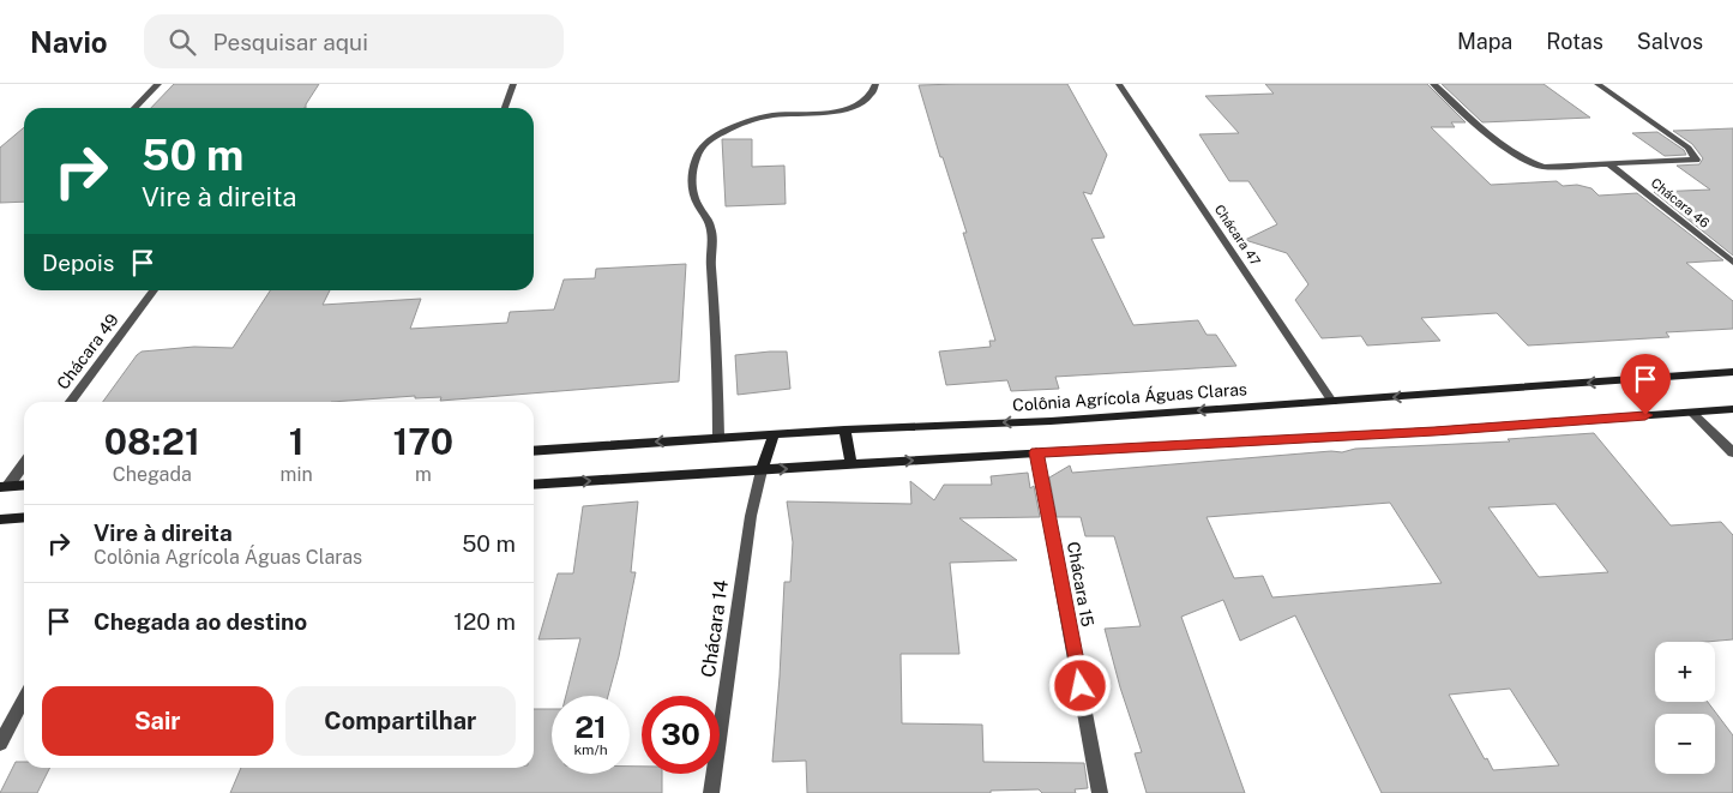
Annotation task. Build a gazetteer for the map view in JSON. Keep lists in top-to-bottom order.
{
  "streets": {
    "main road": ["Colônia Agrícola Águas Claras"],
    "street": [
      "Chácara 46",
      "Chácara 47",
      "Chácara 49",
      "Chácara 15",
      "Chácara 14"
    ]
  },
  "crossings": [
    ["Chácara 47", "Colônia Agrícola Águas Claras"]
  ],
  "page": {
    "header": "Navio",
    "search": "Pesquisar aqui",
    "nav": ["Mapa", "Rotas", "Salvos"],
    "turn": ["50 m", "Vire à direita"],
    "then": "Depois",
    "eta": [
      "08:21",
      "Chegada",
      "1",
      "min",
      "170",
      "m"
    ],
    "list": [
      {
        "name": "Vire à direita",
        "note": "Colônia Agrícola Águas Claras",
        "value": "50 m"
      },
      {
        "name": "Chegada ao destino",
        "value": "120 m"
      }
    ],
    "map_buttons": ["+", "−"],
    "buttons": ["Sair", "Compartilhar"],
    "speed": "21 km/h",
    "limit": "30"
  }
}
